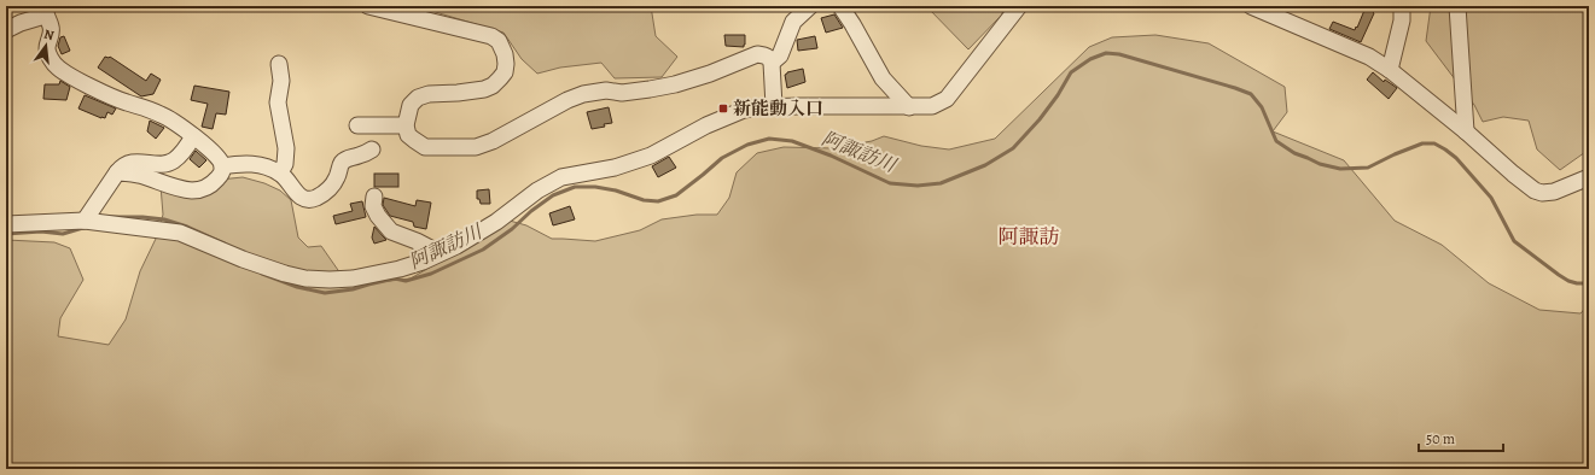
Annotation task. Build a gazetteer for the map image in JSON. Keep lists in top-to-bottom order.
{
  "districts": ["阿諏訪"],
  "water": ["阿諏訪川"],
  "places": {
    "transit": ["新能動入口"]
  },
  "scale_bar": "50 m",
  "north": "top"
}
